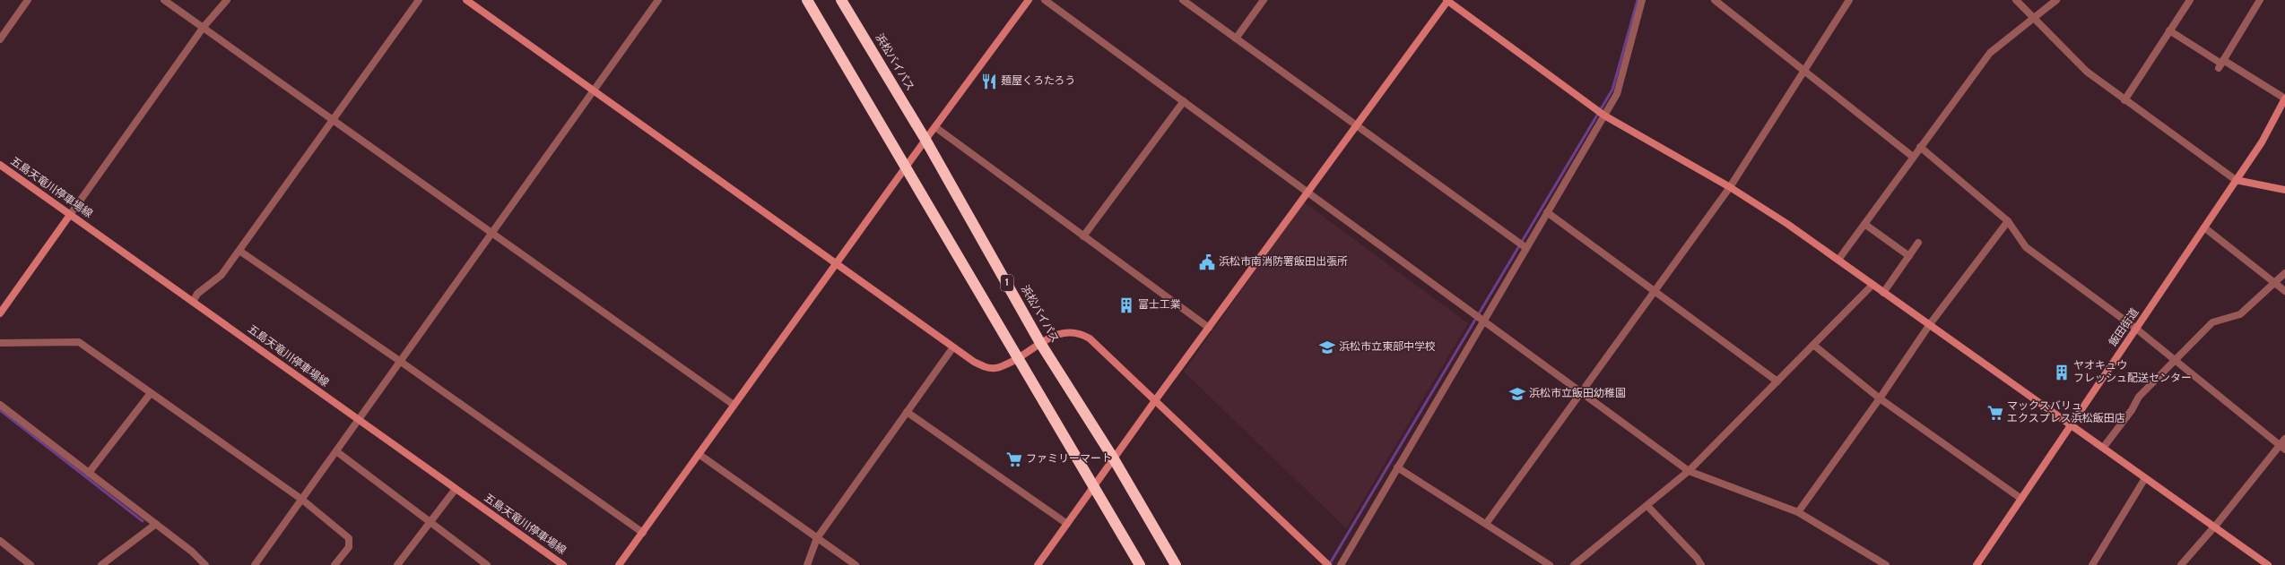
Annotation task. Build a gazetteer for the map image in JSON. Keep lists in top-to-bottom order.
{
  "streets": {
    "highway": ["浜松バイパス", "1"],
    "street": ["五島天竜川停車場線", "飯田街道"]
  },
  "places": {
    "restaurant": ["麺屋くろたろう"],
    "public building": ["浜松市南消防署飯田出張所"],
    "building": ["富士工業", "ヤオキュウ フレッシュ配送センター"],
    "school or university": ["浜松市立東部中学校", "浜松市立飯田幼稚園"],
    "supermarket": ["マックスバリュ エクスプレス浜松飯田店", "ファミリーマート"]
  }
}
